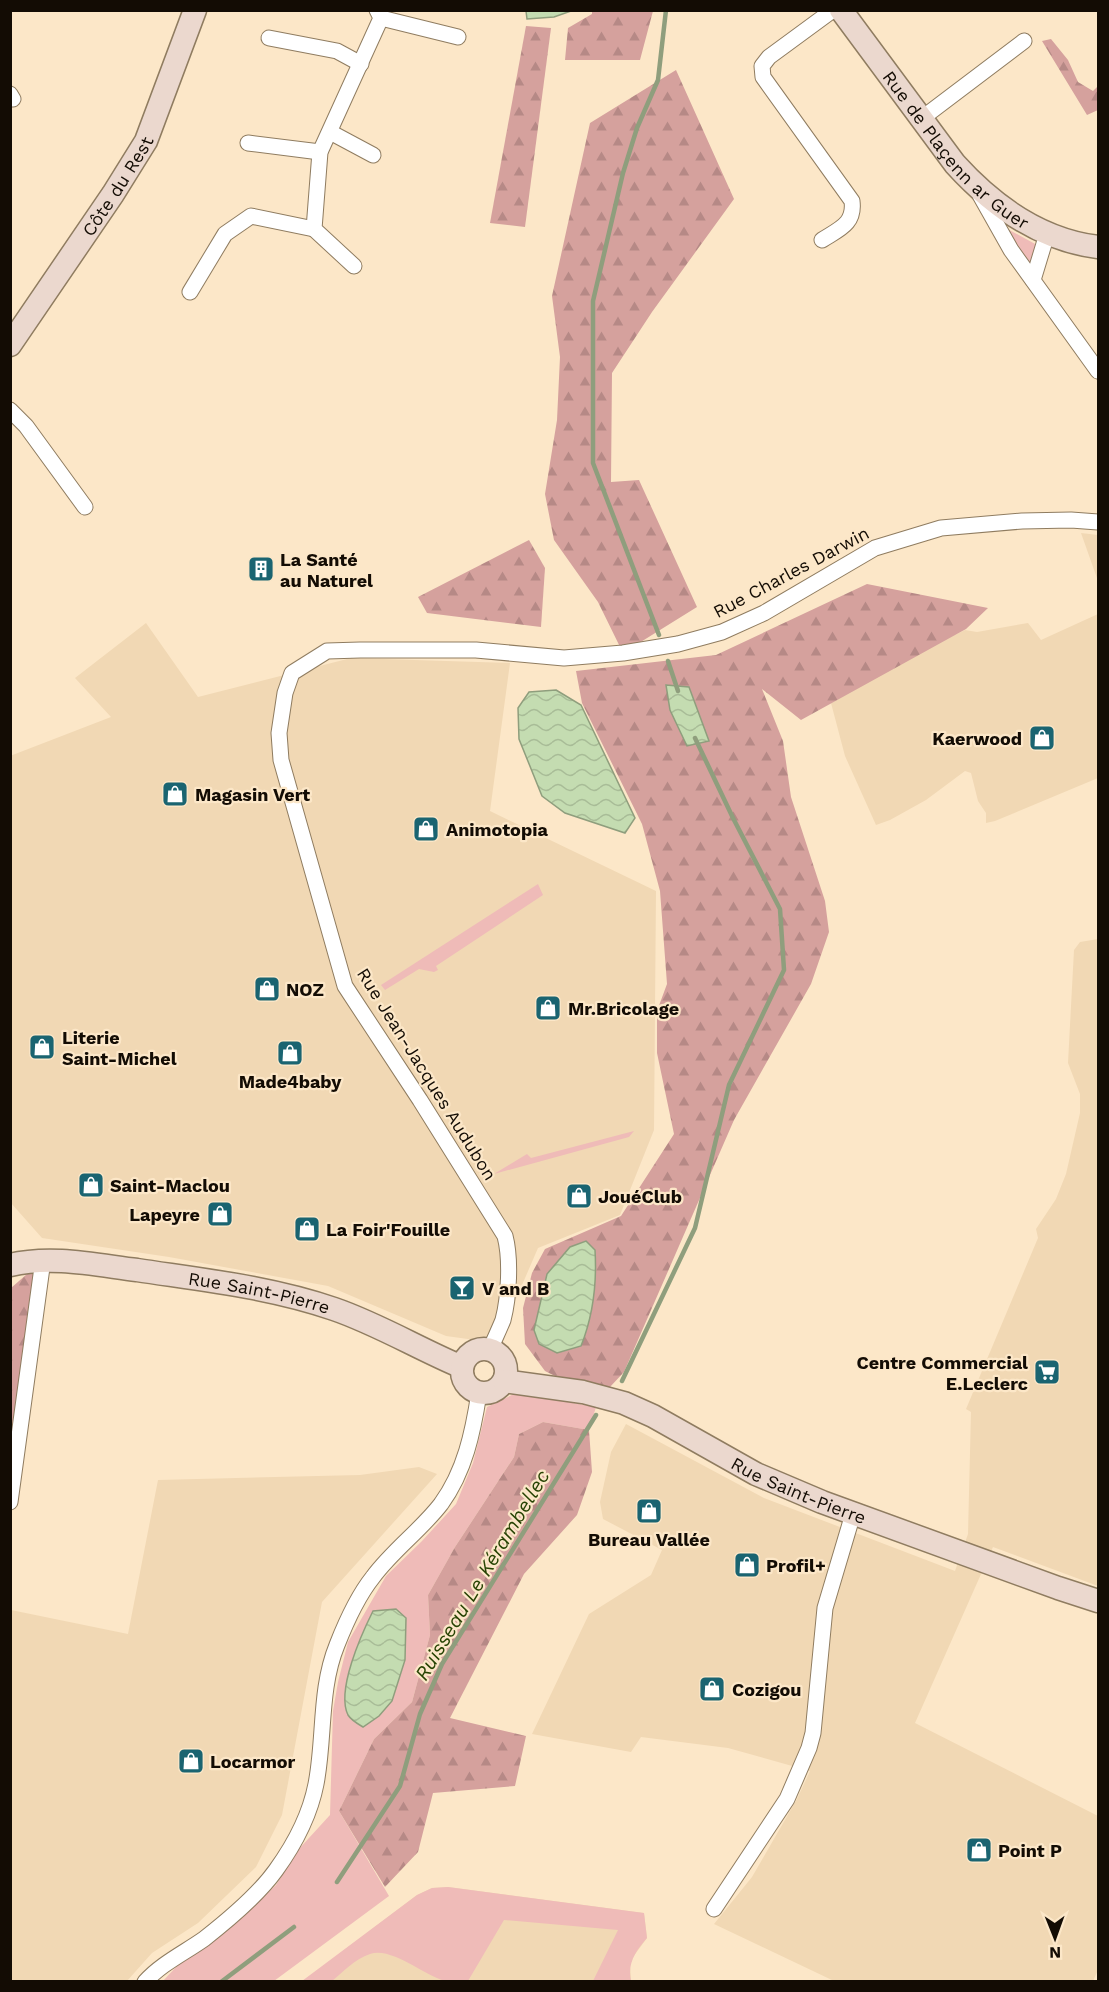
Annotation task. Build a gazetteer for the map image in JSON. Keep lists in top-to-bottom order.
{
  "streets": {
    "main road": ["Rue de Plaçenn ar Guer", "Côte du Rest", "Rue Saint-Pierre"],
    "street": ["Rue Charles Darwin", "Rue Jean-Jacques Audubon"]
  },
  "crossings": [
    ["Rue Charles Darwin", "Rue Jean-Jacques Audubon"],
    ["Rue Jean-Jacques Audubon", "Rue Saint-Pierre"]
  ],
  "water": ["Ruisseau Le Kérambellec"],
  "places": {
    "building": ["La Santé au Naturel"],
    "shop": [
      "Kaerwood",
      "Magasin Vert",
      "Animotopia",
      "NOZ",
      "Mr.Bricolage",
      "Literie Saint-Michel",
      "Made4baby",
      "Saint-Maclou",
      "JouéClub",
      "Lapeyre",
      "La Foir'Fouille",
      "Bureau Vallée",
      "Profil+",
      "Cozigou",
      "Locarmor",
      "Point P"
    ],
    "bar": ["V and B"],
    "supermarket": ["Centre Commercial E.Leclerc"]
  },
  "north": "bottom"
}
